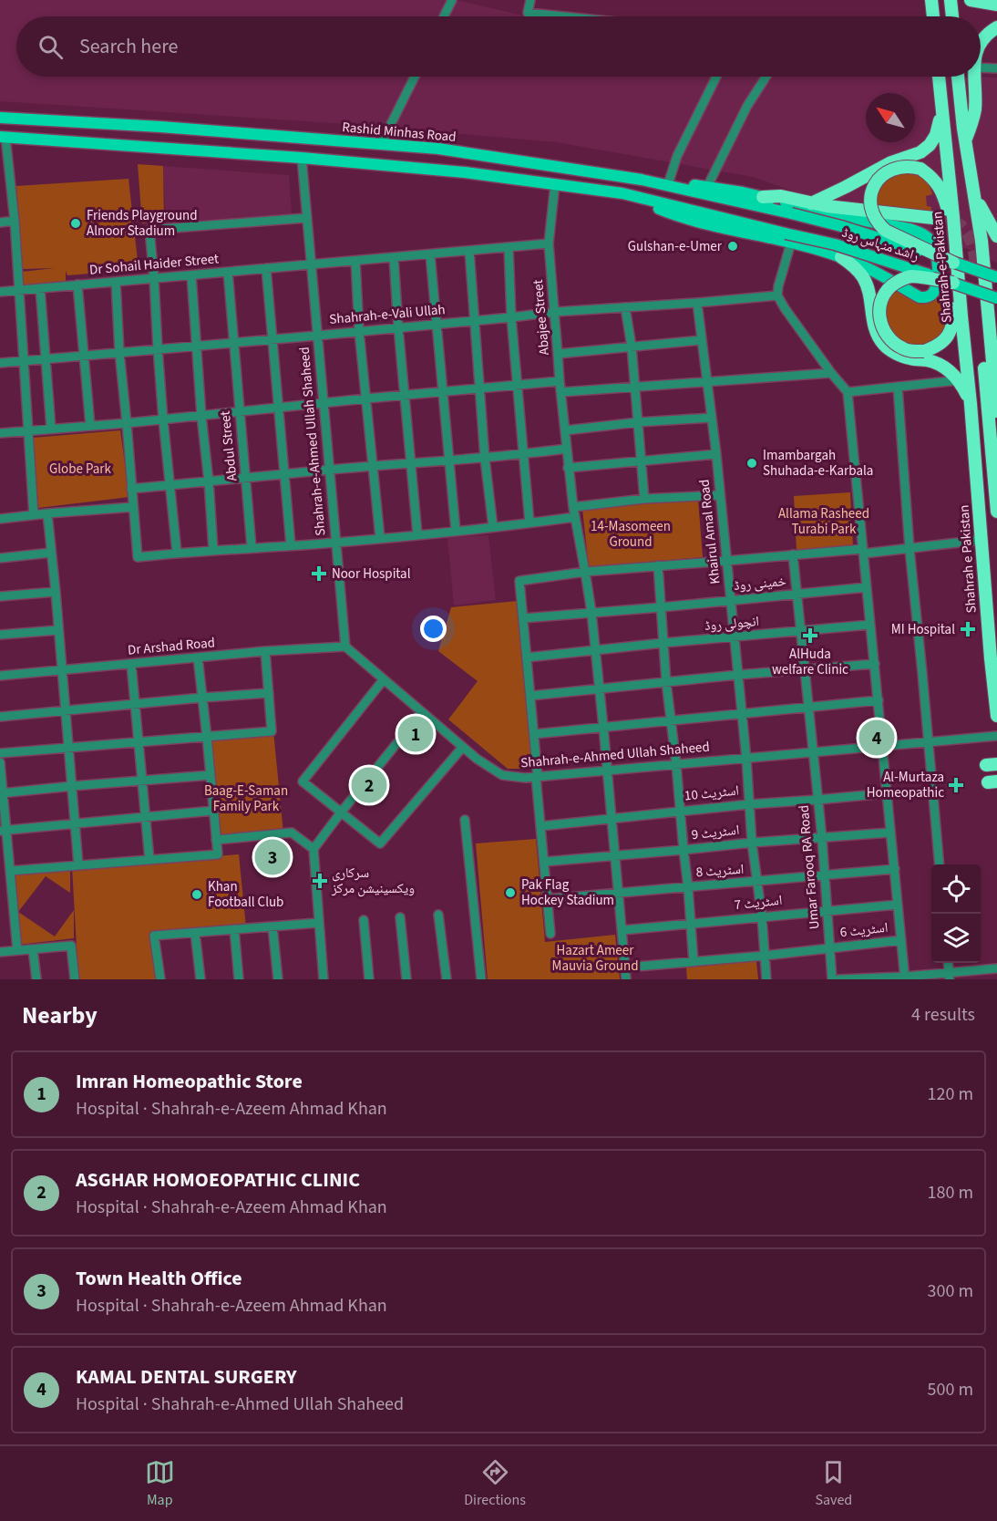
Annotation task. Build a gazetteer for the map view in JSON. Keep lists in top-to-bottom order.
{
  "streets": {
    "highway": ["Shahrah-e-Pakistan", "Shahrah e Pakistan"],
    "main road": ["Rashid Minhas Road", "راشد منہاس روڈ"],
    "street": [
      "Dr Sohail Haider Street",
      "Shahrah-e-Vali Ullah",
      "Abajee Street",
      "Shahrah-e-Ahmed Ullah Shaheed",
      "Abdul Street",
      "Khairul Amal Road",
      "خمینی روڈ",
      "انچولی روڈ",
      "Dr Arshad Road",
      "اسٹریٹ 10",
      "اسٹریٹ 9",
      "Umar Farooq RA Road",
      "اسٹریٹ 8",
      "اسٹریٹ 7",
      "اسٹریٹ 6"
    ]
  },
  "crossings": [
    ["Rashid Minhas Road", "راشد منہاس روڈ"],
    ["راشد منہاس روڈ", "Shahrah-e-Pakistan"],
    ["Dr Sohail Haider Street", "Abajee Street"],
    ["Dr Sohail Haider Street", "Shahrah-e-Ahmed Ullah Shaheed"],
    ["Dr Sohail Haider Street", "Abdul Street"],
    ["Shahrah-e-Pakistan", "Shahrah e Pakistan"],
    ["Shahrah-e-Vali Ullah", "Abajee Street"],
    ["Shahrah-e-Vali Ullah", "Shahrah-e-Ahmed Ullah Shaheed"],
    ["Shahrah-e-Vali Ullah", "Abdul Street"],
    ["Shahrah-e-Vali Ullah", "Khairul Amal Road"],
    ["Abajee Street", "Shahrah-e-Ahmed Ullah Shaheed"],
    ["Abajee Street", "خمینی روڈ"],
    ["Abajee Street", "انچولی روڈ"],
    ["Abajee Street", "اسٹریٹ 10"],
    ["Abajee Street", "اسٹریٹ 9"],
    ["Abajee Street", "اسٹریٹ 8"],
    ["Abajee Street", "اسٹریٹ 7"],
    ["Abajee Street", "اسٹریٹ 6"],
    ["Shahrah-e-Ahmed Ullah Shaheed", "Khairul Amal Road"],
    ["Shahrah-e-Ahmed Ullah Shaheed", "Dr Arshad Road"],
    ["Shahrah-e-Ahmed Ullah Shaheed", "Umar Farooq RA Road"],
    ["Khairul Amal Road", "خمینی روڈ"],
    ["Khairul Amal Road", "انچولی روڈ"],
    ["Khairul Amal Road", "اسٹریٹ 10"],
    ["Khairul Amal Road", "اسٹریٹ 9"],
    ["Khairul Amal Road", "اسٹریٹ 8"],
    ["Khairul Amal Road", "اسٹریٹ 7"],
    ["Khairul Amal Road", "اسٹریٹ 6"],
    ["خمینی روڈ", "Umar Farooq RA Road"],
    ["انچولی روڈ", "Umar Farooq RA Road"],
    ["اسٹریٹ 10", "Umar Farooq RA Road"],
    ["اسٹریٹ 9", "Umar Farooq RA Road"],
    ["Umar Farooq RA Road", "اسٹریٹ 8"],
    ["Umar Farooq RA Road", "اسٹریٹ 7"],
    ["Umar Farooq RA Road", "اسٹریٹ 6"]
  ],
  "parks": [
    "Globe Park",
    "Allama Rasheed Turabi Park",
    "14-Masomeen Ground",
    "Baag-E-Saman Family Park",
    "Hazart Ameer Mauvia Ground"
  ],
  "places": {
    "other": [
      "Friends Playground Alnoor Stadium",
      "Gulshan-e-Umer",
      "Imambargah Shuhada-e-Karbala",
      "Pak Flag Hockey Stadium",
      "Khan Football Club"
    ],
    "health": [
      "Noor Hospital",
      "MI Hospital",
      "AlHuda welfare Clinic",
      "Al-Murtaza Homeopathic",
      "سرکاری ویکسینیشن مرکز"
    ]
  },
  "north": "top left",
  "page": {
    "search": "Search here",
    "pins": [
      "1",
      "4",
      "2",
      "3"
    ],
    "heading": ["Nearby", "4 results"],
    "list": [
      {
        "mark": "1",
        "name": "Imran Homeopathic Store",
        "note": "Hospital · Shahrah-e-Azeem Ahmad Khan",
        "value": "120 m"
      },
      {
        "mark": "2",
        "name": "ASGHAR HOMOEOPATHIC CLINIC",
        "note": "Hospital · Shahrah-e-Azeem Ahmad Khan",
        "value": "180 m"
      },
      {
        "mark": "3",
        "name": "Town Health Office",
        "note": "Hospital · Shahrah-e-Azeem Ahmad Khan",
        "value": "300 m"
      },
      {
        "mark": "4",
        "name": "KAMAL DENTAL SURGERY",
        "note": "Hospital · Shahrah-e-Ahmed Ullah Shaheed",
        "value": "500 m"
      }
    ],
    "nav": ["Map", "Directions", "Saved"]
  }
}
